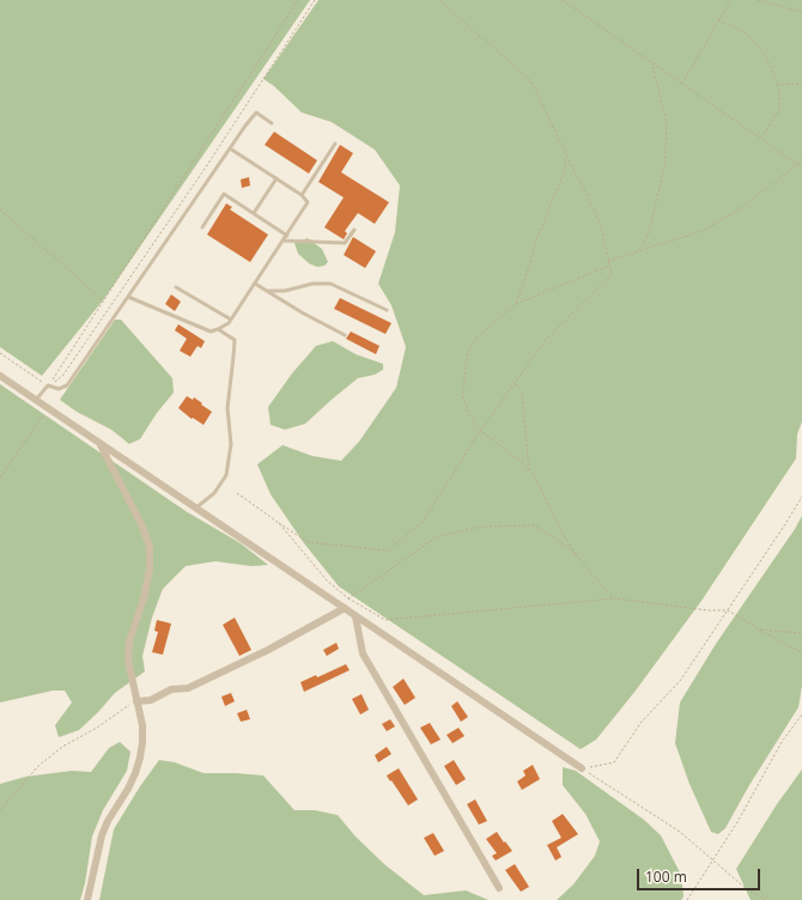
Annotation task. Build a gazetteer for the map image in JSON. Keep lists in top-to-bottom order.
{
  "scale_bar": "100 m"
}
